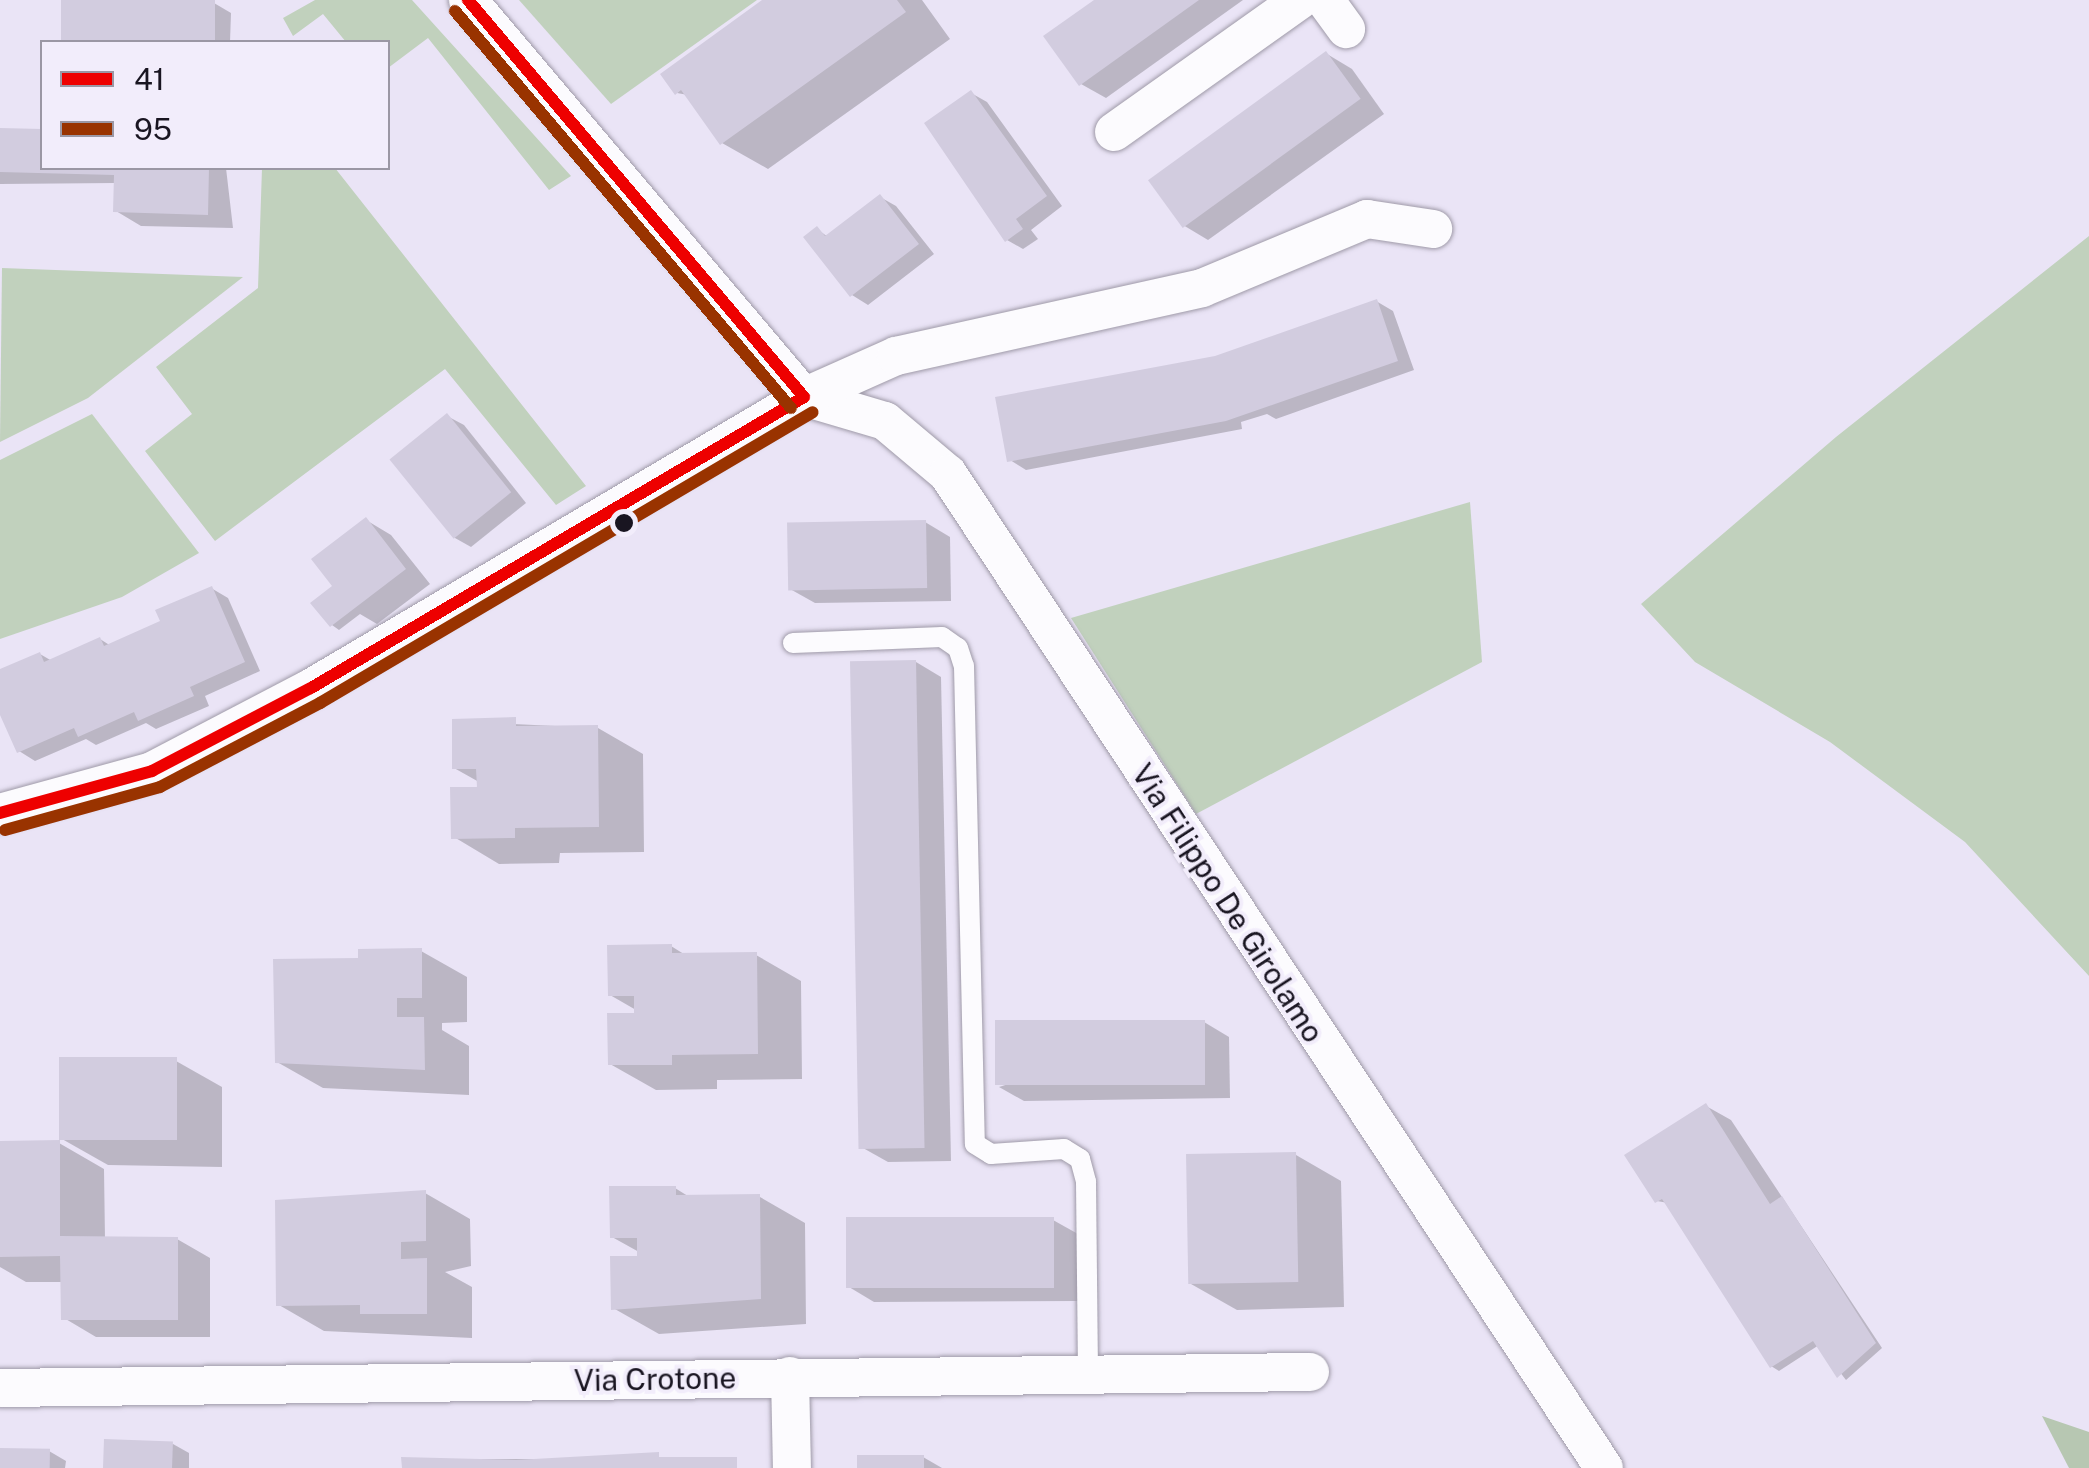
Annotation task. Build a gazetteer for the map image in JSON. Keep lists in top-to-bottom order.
{
  "streets": {
    "street": ["Via Filippo De Girolamo", "Via Crotone"]
  },
  "lines": ["transit line 41", "transit line 95"],
  "legend": ["41", "95"]
}
